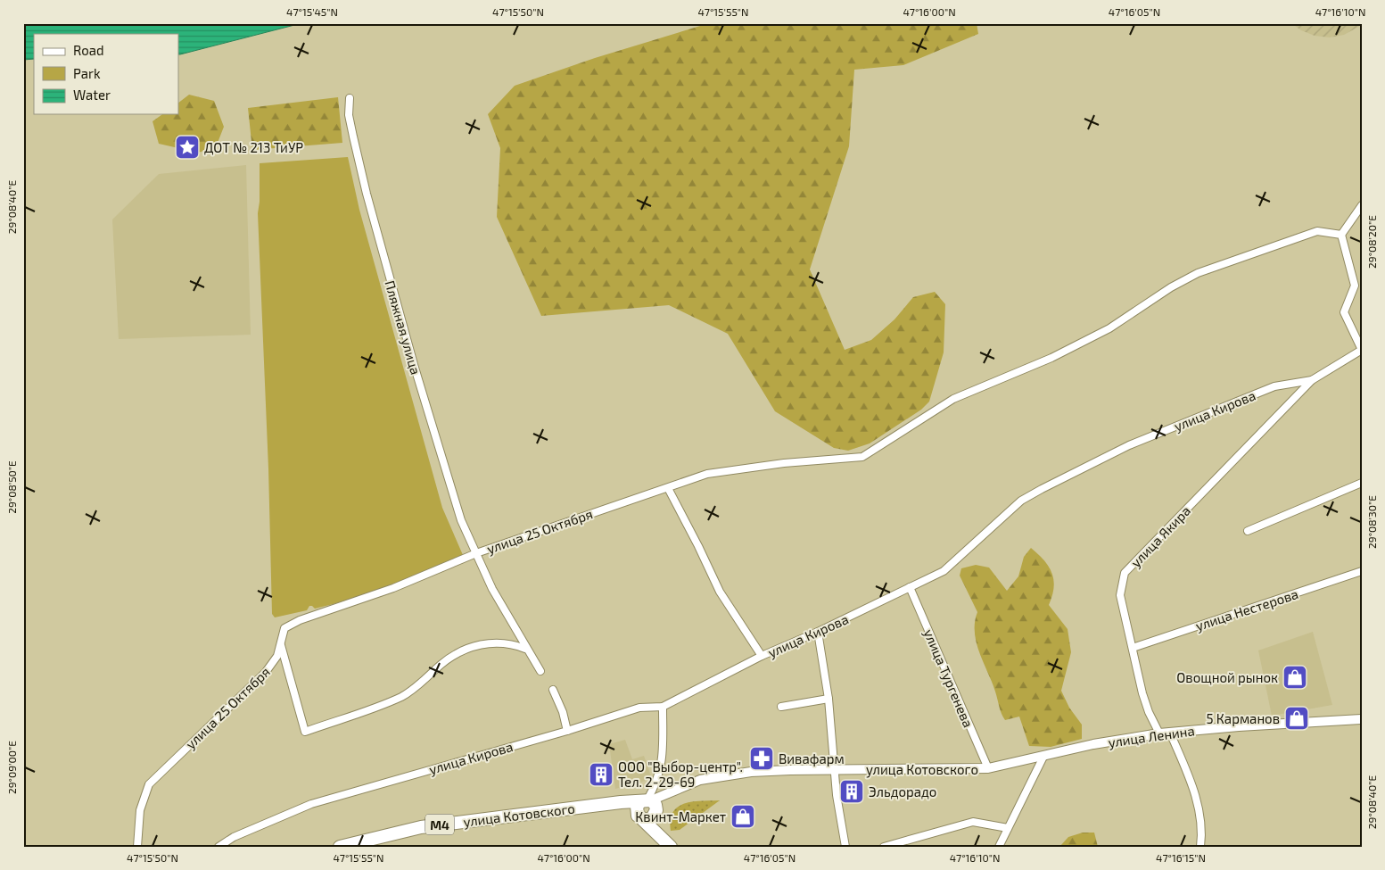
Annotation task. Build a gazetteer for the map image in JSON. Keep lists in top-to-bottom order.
{
  "streets": {
    "highway": ["улица Котовского", "M4"],
    "street": [
      "Пляжная улица",
      "улица Кирова",
      "улица 25 Октября",
      "улица Якира",
      "улица Нестерова",
      "улица Тургенева",
      "улица Ленина"
    ]
  },
  "crossings": [
    ["Пляжная улица", "улица 25 Октября"],
    ["улица Кирова", "улица Якира"],
    ["улица Кирова", "улица Тургенева"],
    ["улица Якира", "улица Нестерова"],
    ["улица Якира", "улица Ленина"],
    ["улица Тургенева", "улица Котовского"],
    ["улица Ленина", "улица Котовского"]
  ],
  "places": {
    "place": ["ДОТ № 213 ТиУР"],
    "shop": ["Овощной рынок", "5 Карманов", "Квинт-Маркет"],
    "pharmacy": ["Вивафарм"],
    "building": ["ООО \"Выбор-центр\". Тел. 2-29-69", "Эльдорадо"]
  },
  "legend": ["Road", "Park", "Water"],
  "coordinates": [
    "47°15'45\"N",
    "47°15'50\"N",
    "47°15'55\"N",
    "47°16'00\"N",
    "47°16'05\"N",
    "47°16'10\"N",
    "29°08'40\"E",
    "29°08'20\"E",
    "29°08'50\"E",
    "29°08'30\"E",
    "29°09'00\"E",
    "47°16'15\"N"
  ]
}
